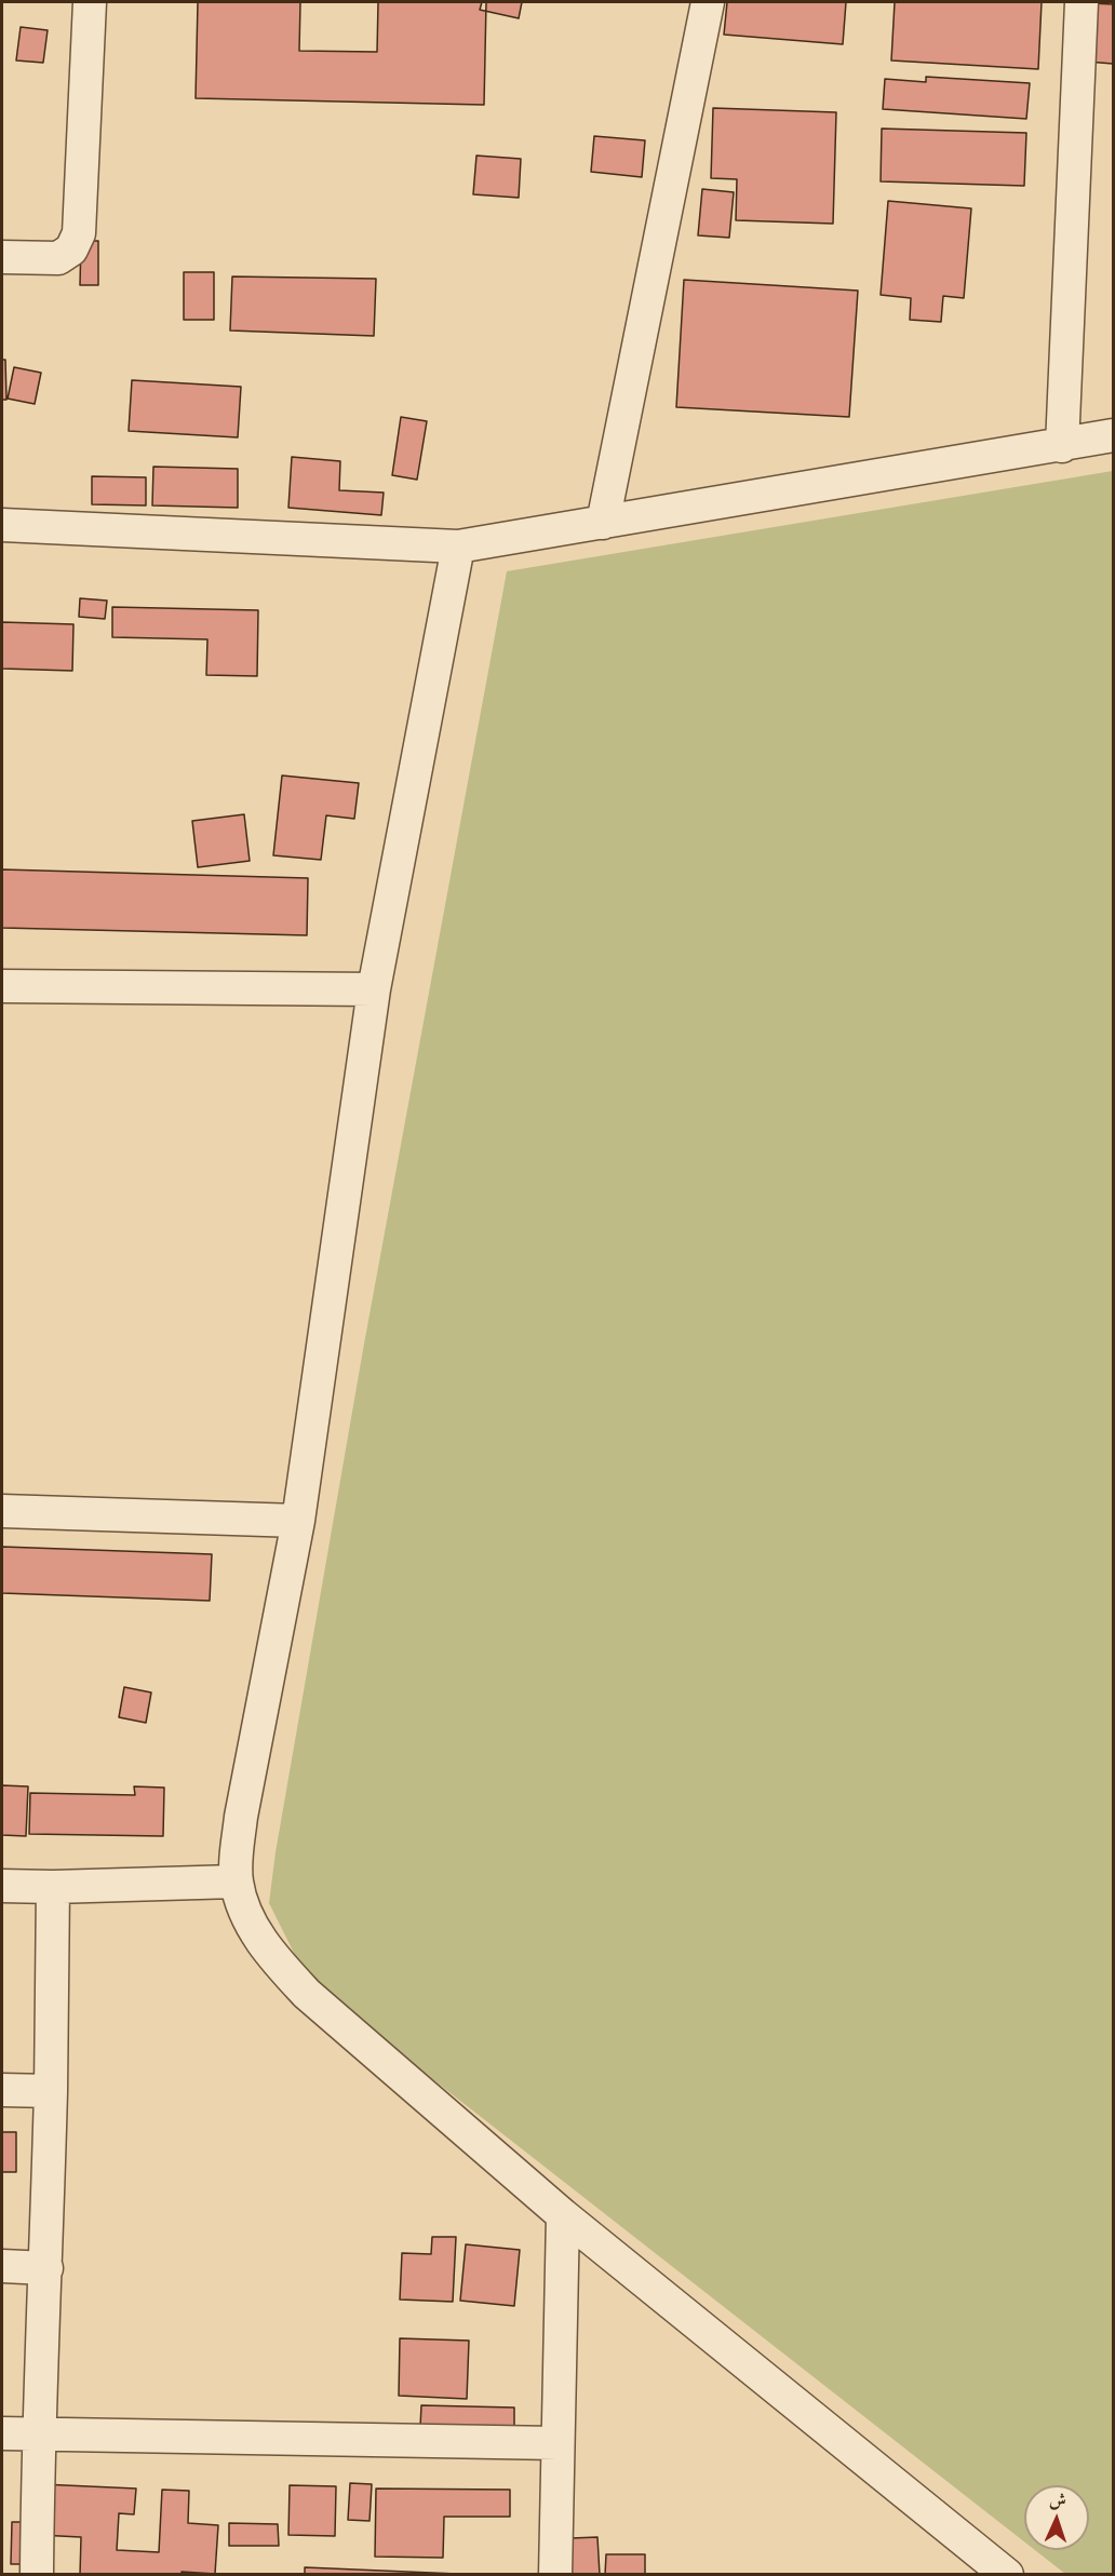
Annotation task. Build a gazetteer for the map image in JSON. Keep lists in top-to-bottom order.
{
  "north": "top"
}
